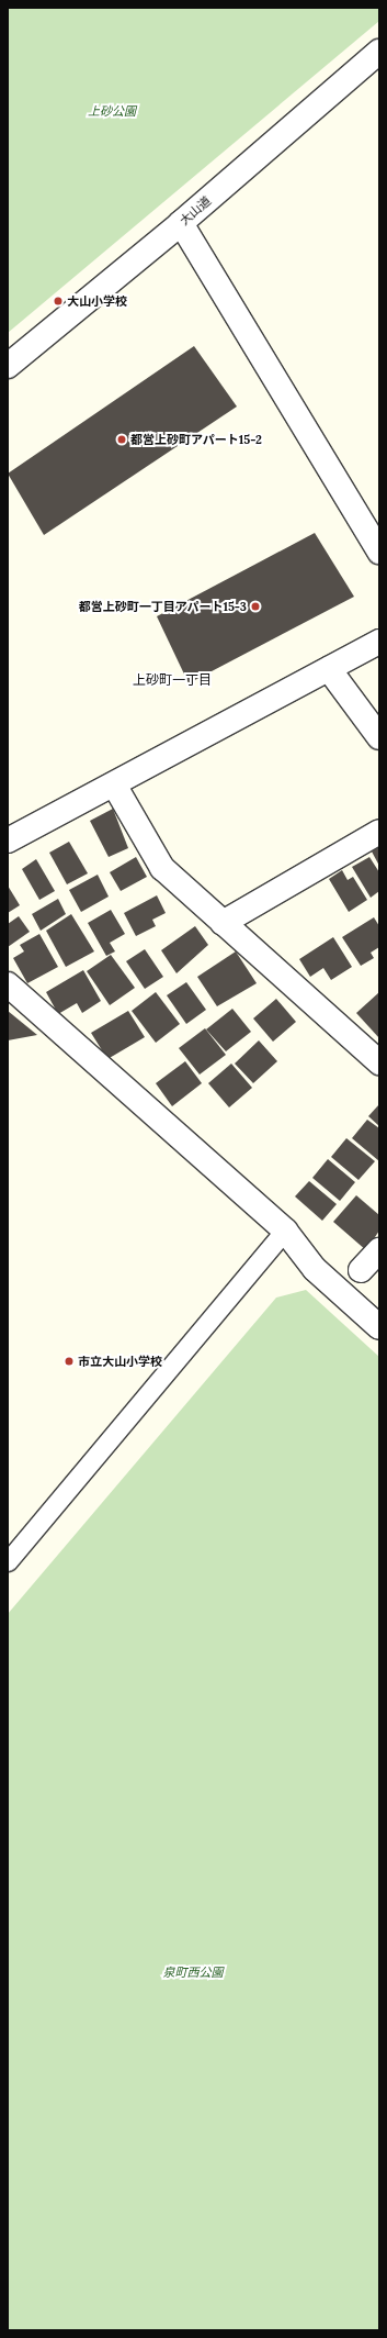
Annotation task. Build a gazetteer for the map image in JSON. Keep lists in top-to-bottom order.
{
  "streets": {
    "street": ["大山道"]
  },
  "districts": ["上砂町一丁目"],
  "parks": ["上砂公園", "泉町西公園"],
  "places": [
    "大山小学校",
    "都営上砂町アパート15-2",
    "都営上砂町一丁目アパート15-3",
    "市立大山小学校"
  ]
}
